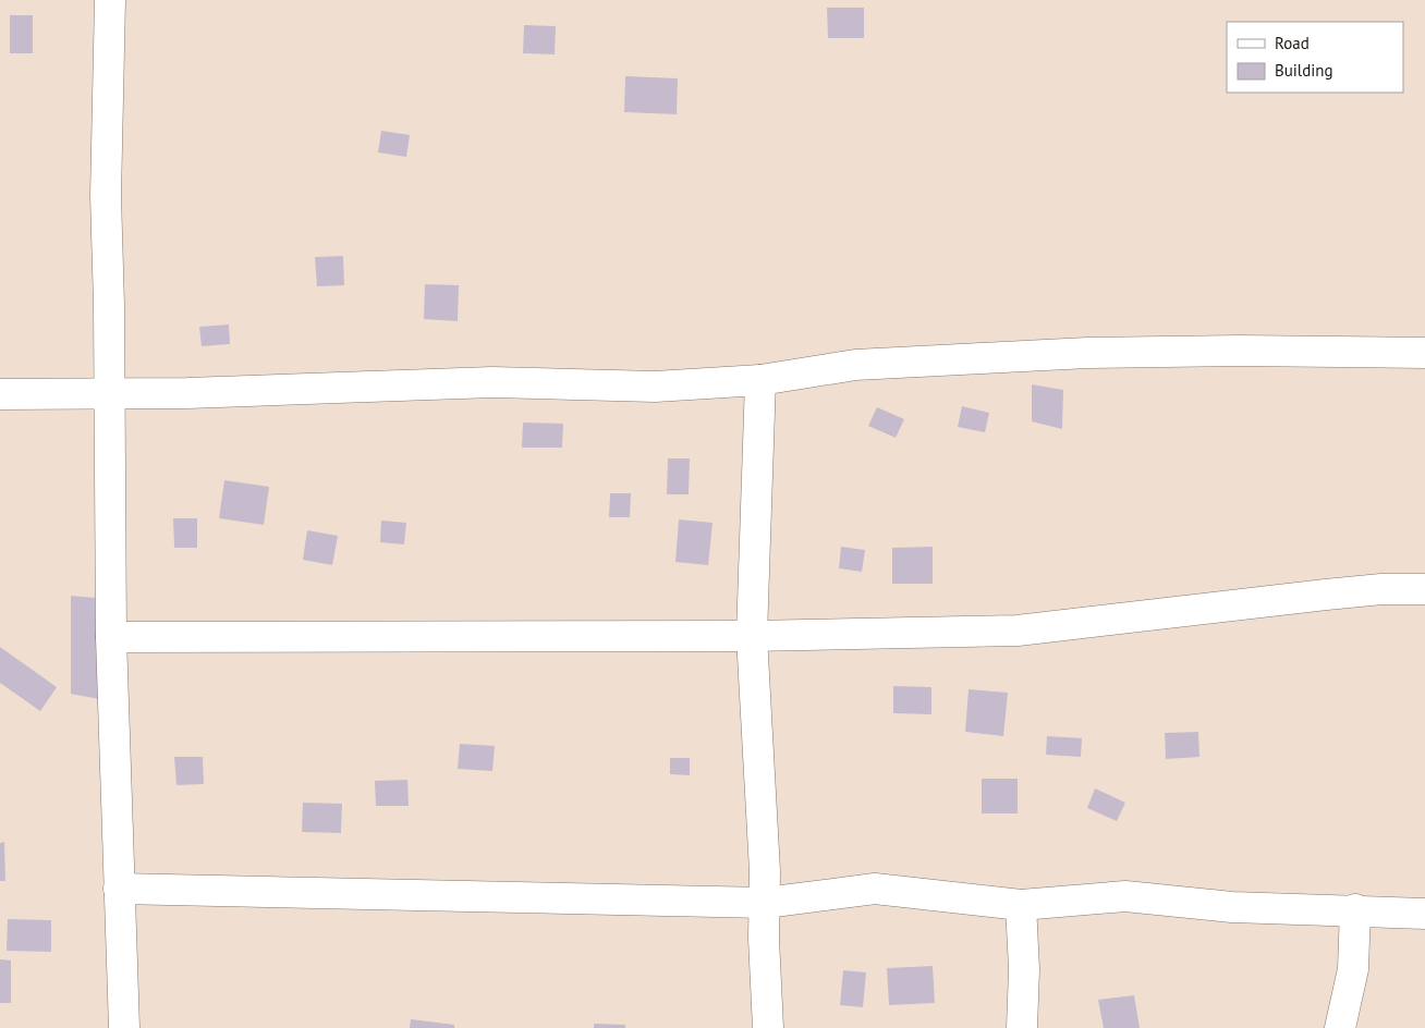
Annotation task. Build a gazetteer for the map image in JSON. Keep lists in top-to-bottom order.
{
  "legend": ["Road", "Building"]
}
